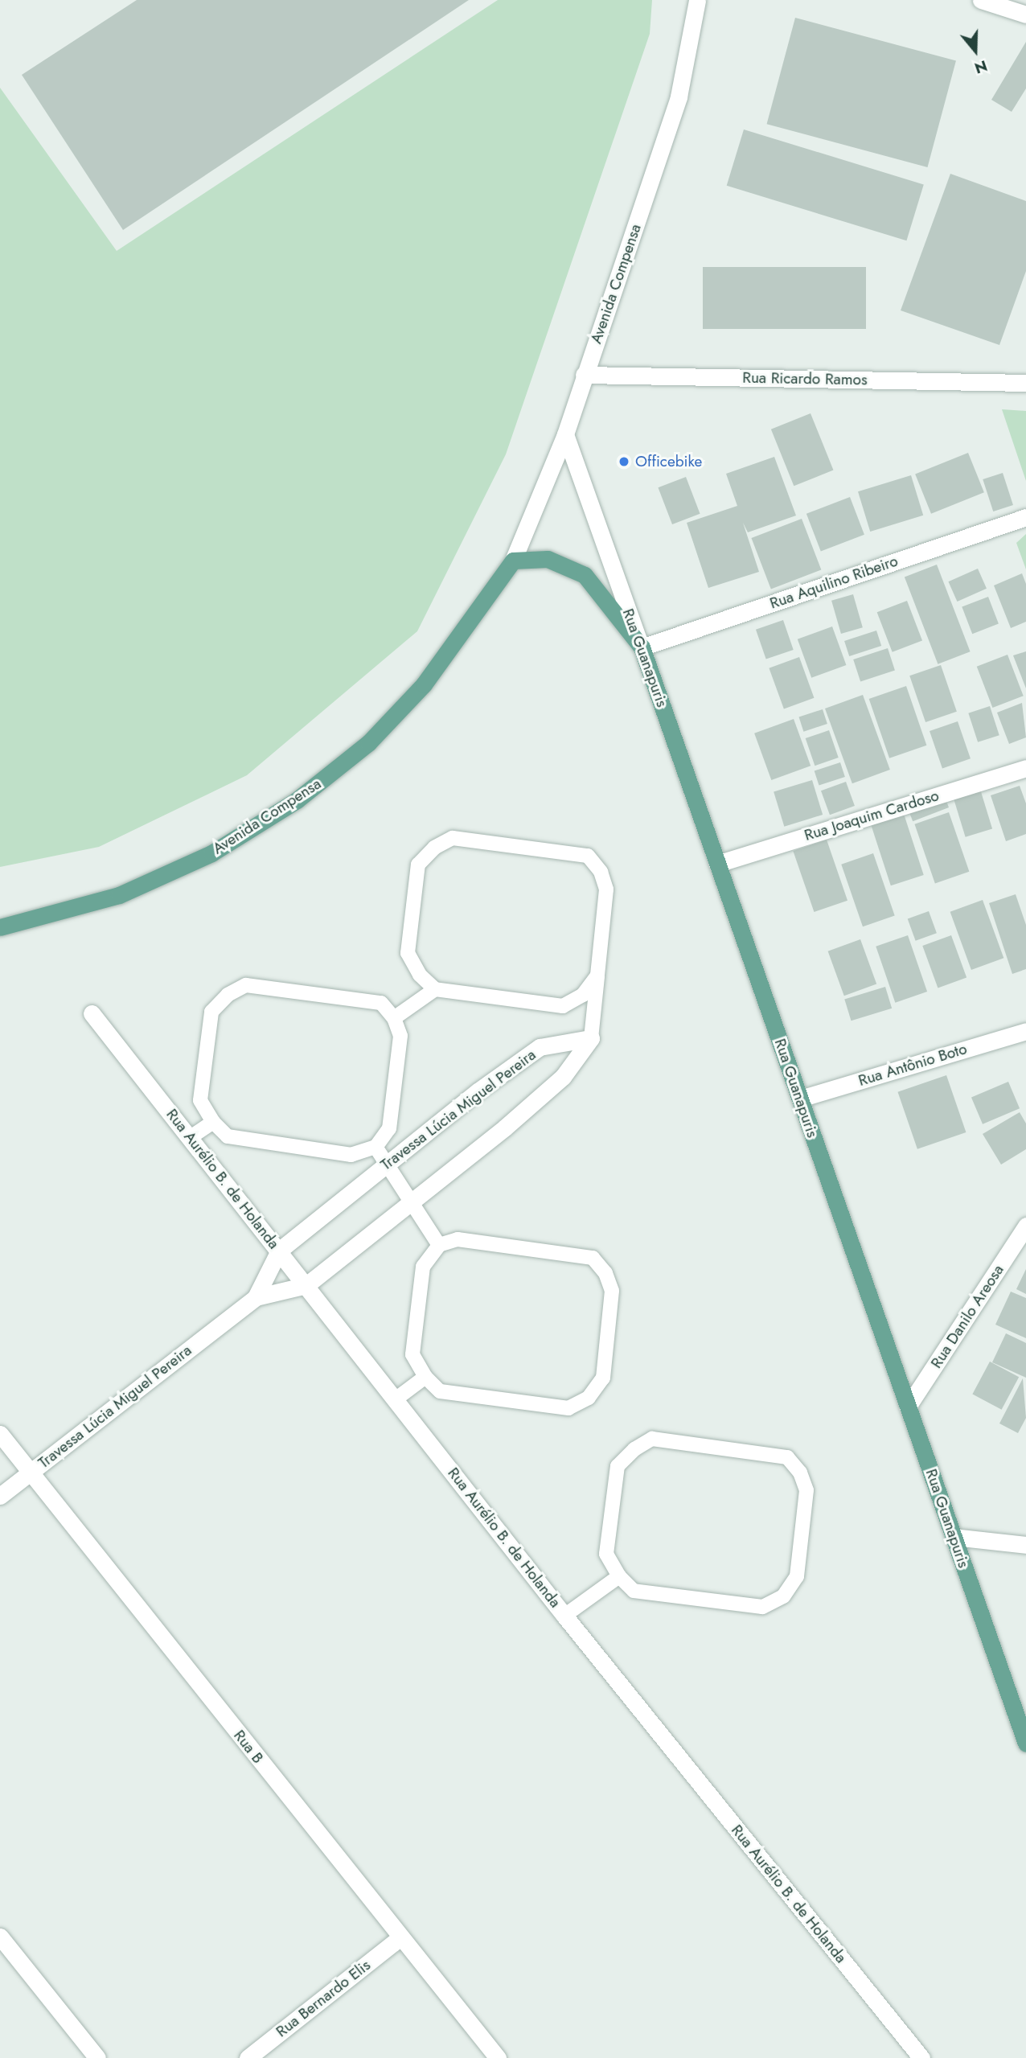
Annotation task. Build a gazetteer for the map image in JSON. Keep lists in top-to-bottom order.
{
  "streets": {
    "main road": ["Avenida Compensa", "Rua Guanapuris"],
    "street": [
      "Rua Ricardo Ramos",
      "Rua Aquilino Ribeiro",
      "Rua Joaquim Cardoso",
      "Rua Antônio Boto",
      "Travessa Lúcia Miguel Pereira",
      "Rua Aurélio B. de Holanda",
      "Rua Danilo Areosa",
      "Rua B",
      "Rua Bernardo Elis"
    ]
  },
  "crossings": [
    ["Avenida Compensa", "Rua Ricardo Ramos"],
    ["Avenida Compensa", "Rua Guanapuris"],
    ["Rua Aquilino Ribeiro", "Rua Guanapuris"],
    ["Rua Guanapuris", "Rua Joaquim Cardoso"],
    ["Rua Guanapuris", "Rua Antônio Boto"],
    ["Rua Guanapuris", "Rua Danilo Areosa"],
    ["Travessa Lúcia Miguel Pereira", "Rua Aurélio B. de Holanda"],
    ["Travessa Lúcia Miguel Pereira", "Rua B"],
    ["Rua B", "Rua Bernardo Elis"]
  ],
  "places": ["Officebike"],
  "north": "bottom"
}
